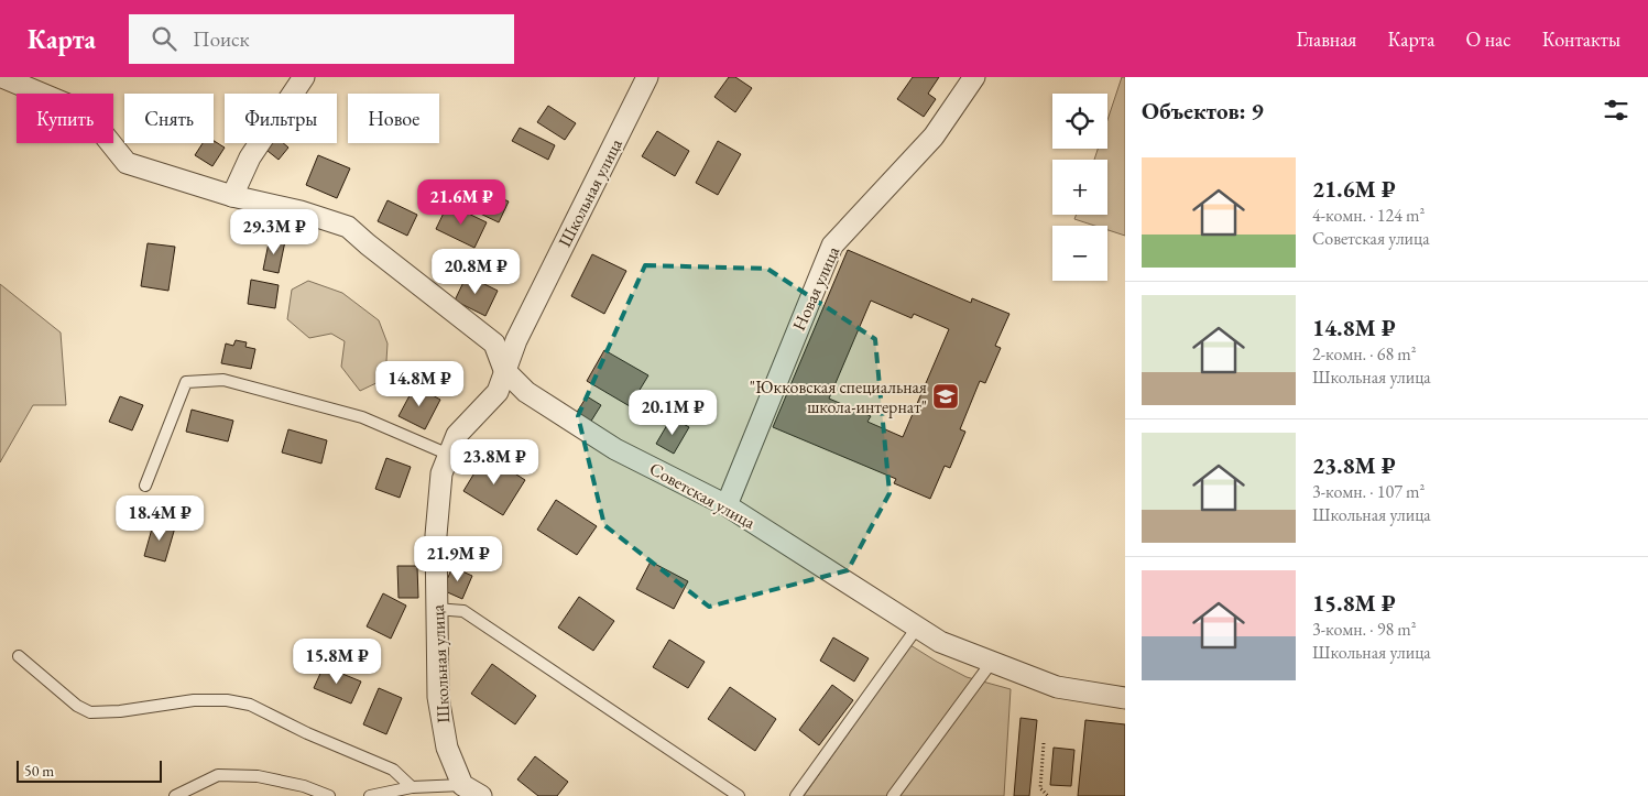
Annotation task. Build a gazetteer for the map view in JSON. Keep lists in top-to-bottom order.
{
  "streets": {
    "street": ["Школьная улица", "Новая улица", "Советская улица"]
  },
  "crossings": [
    ["Школьная улица", "Советская улица"],
    ["Новая улица", "Советская улица"]
  ],
  "places": {
    "school or university": ["\"Юкковская специальная школа-интернат\""]
  },
  "scale_bar": "50 m",
  "page": {
    "header": "Карта",
    "search": "Поиск",
    "nav": [
      "Главная",
      "Карта",
      "О нас",
      "Контакты"
    ],
    "heading": "Объектов: 9",
    "map_buttons": ["+", "−"],
    "chip": [
      "Купить",
      "Снять",
      "Фильтры",
      "Новое"
    ],
    "list": [
      {
        "name": "21.6M ₽",
        "note": "4-комн. · 124 m² · Советская улица"
      },
      {
        "name": "14.8M ₽",
        "note": "2-комн. · 68 m² · Школьная улица"
      },
      {
        "name": "23.8M ₽",
        "note": "3-комн. · 107 m² · Школьная улица"
      },
      {
        "name": "15.8M ₽",
        "note": "3-комн. · 98 m² · Школьная улица"
      }
    ],
    "price": [
      "21.6M ₽",
      "29.3M ₽",
      "20.8M ₽",
      "14.8M ₽",
      "20.1M ₽",
      "23.8M ₽",
      "18.4M ₽",
      "21.9M ₽",
      "15.8M ₽"
    ],
    "scale": "50 m"
  }
}
